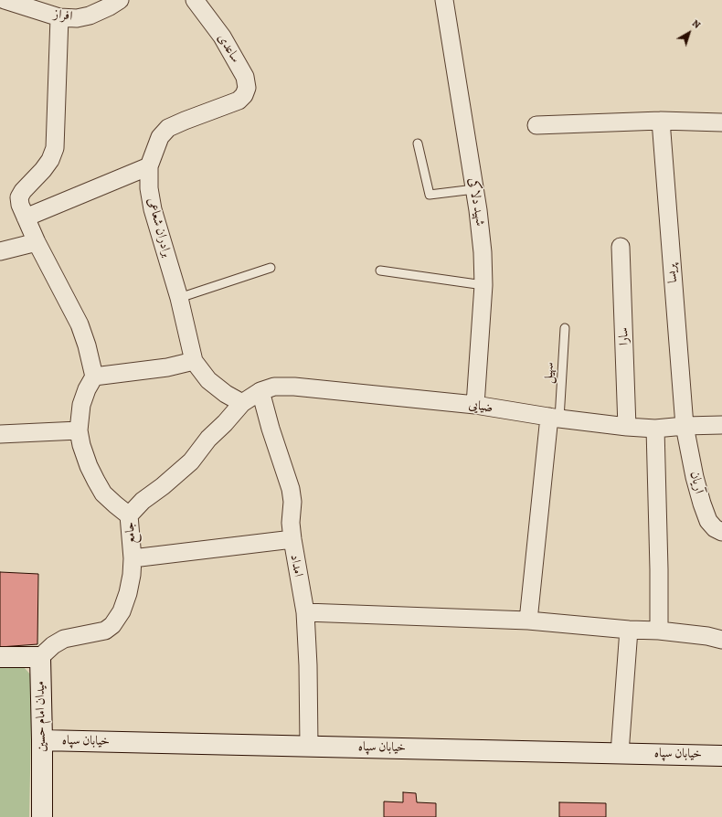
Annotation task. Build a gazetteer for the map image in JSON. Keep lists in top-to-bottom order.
{
  "streets": {
    "street": [
      "افراز",
      "ساعدی",
      "شهید دلاکی",
      "برادران شعاعی",
      "پریسا",
      "سارا",
      "ضیایی",
      "آریان",
      "جامع",
      "امداد",
      "میدان امام حسین",
      "خیابان سپاه"
    ],
    "lane": ["سهیل"]
  },
  "crossings": [
    ["ساعدی", "برادران شعاعی"],
    ["شهید دلاکی", "ضیایی"],
    ["پریسا", "ضیایی"],
    ["پریسا", "آریان"],
    ["سارا", "ضیایی"],
    ["سهیل", "ضیایی"],
    ["ضیایی", "آریان"],
    ["ضیایی", "جامع"],
    ["ضیایی", "امداد"],
    ["جامع", "میدان امام حسین"],
    ["امداد", "خیابان سپاه"],
    ["میدان امام حسین", "خیابان سپاه"]
  ],
  "north": "top right"
}
